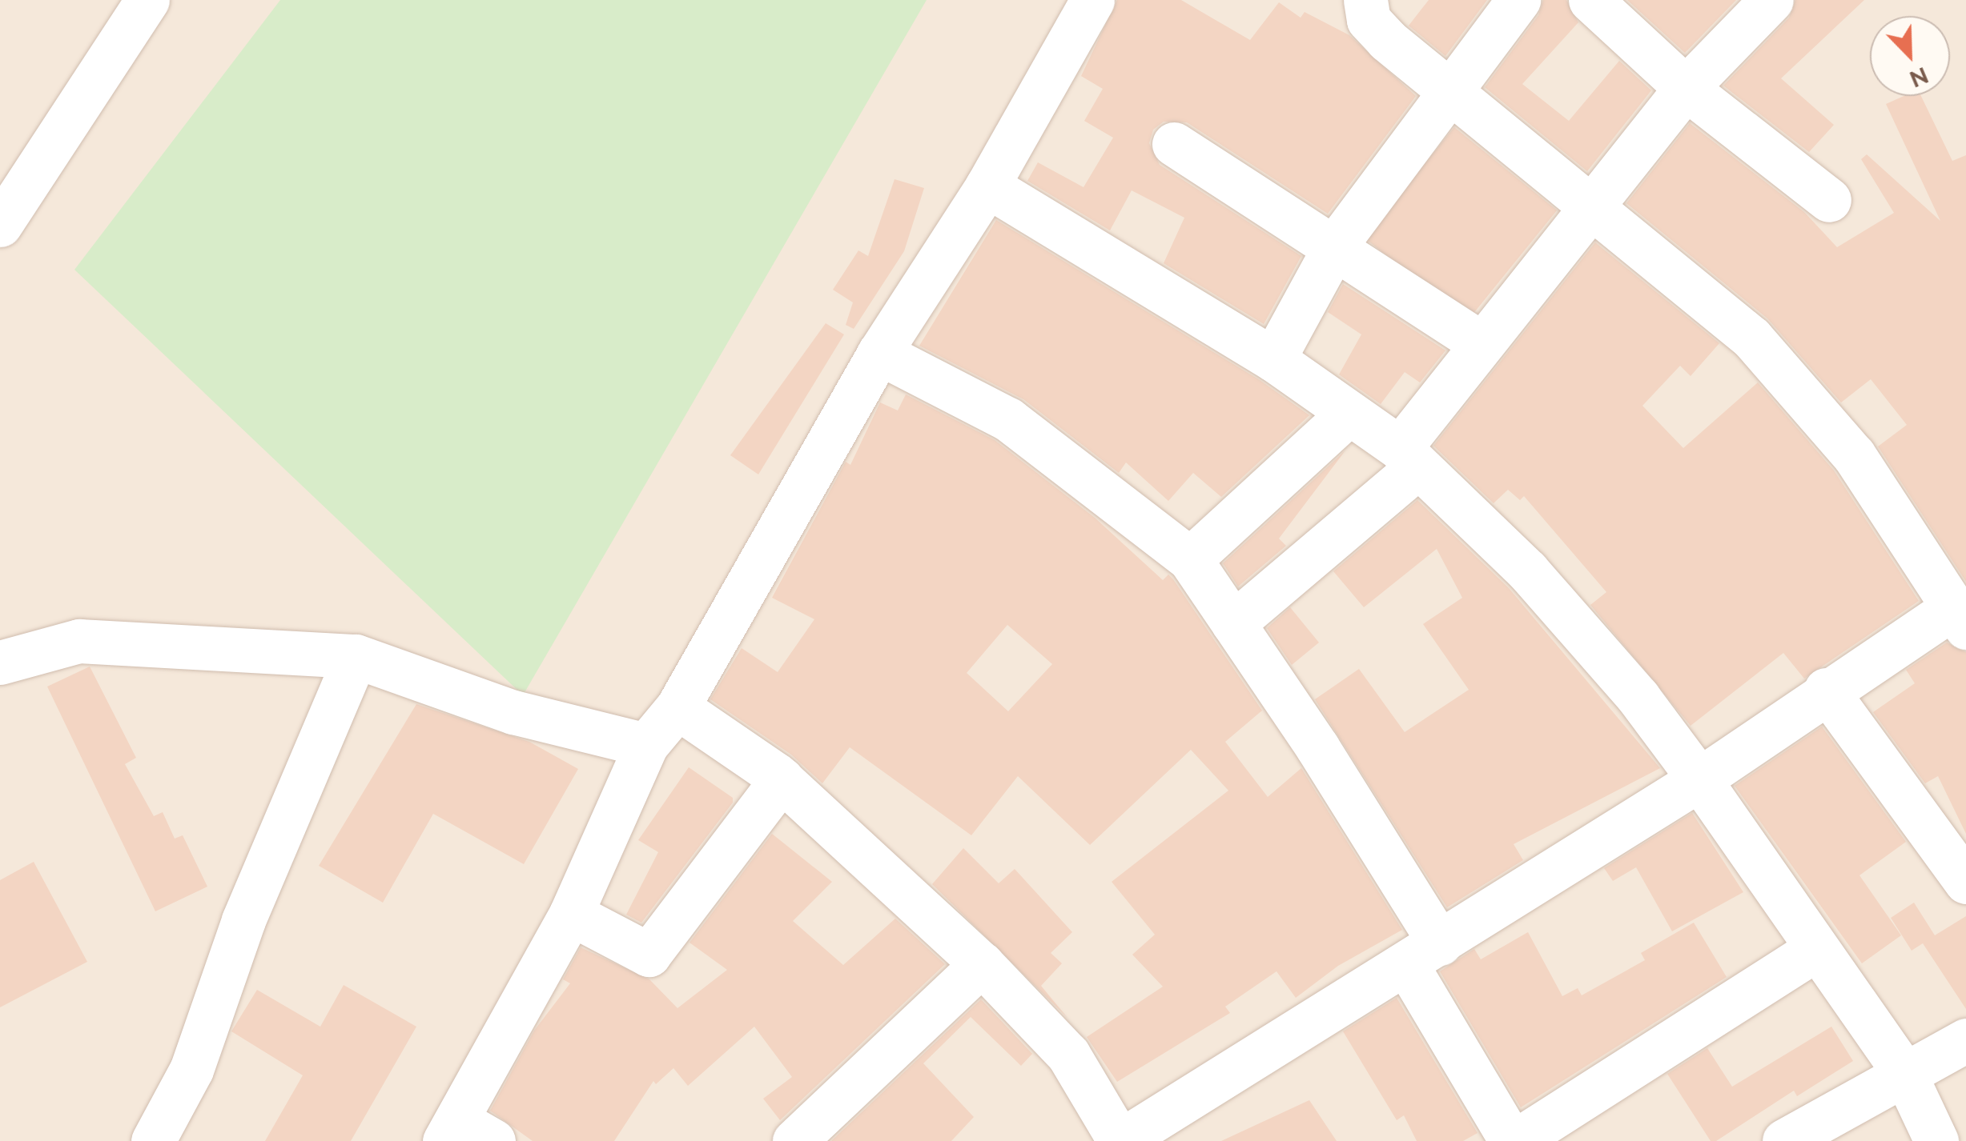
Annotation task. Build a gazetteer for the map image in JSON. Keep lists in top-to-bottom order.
{
  "north": "bottom right"
}
